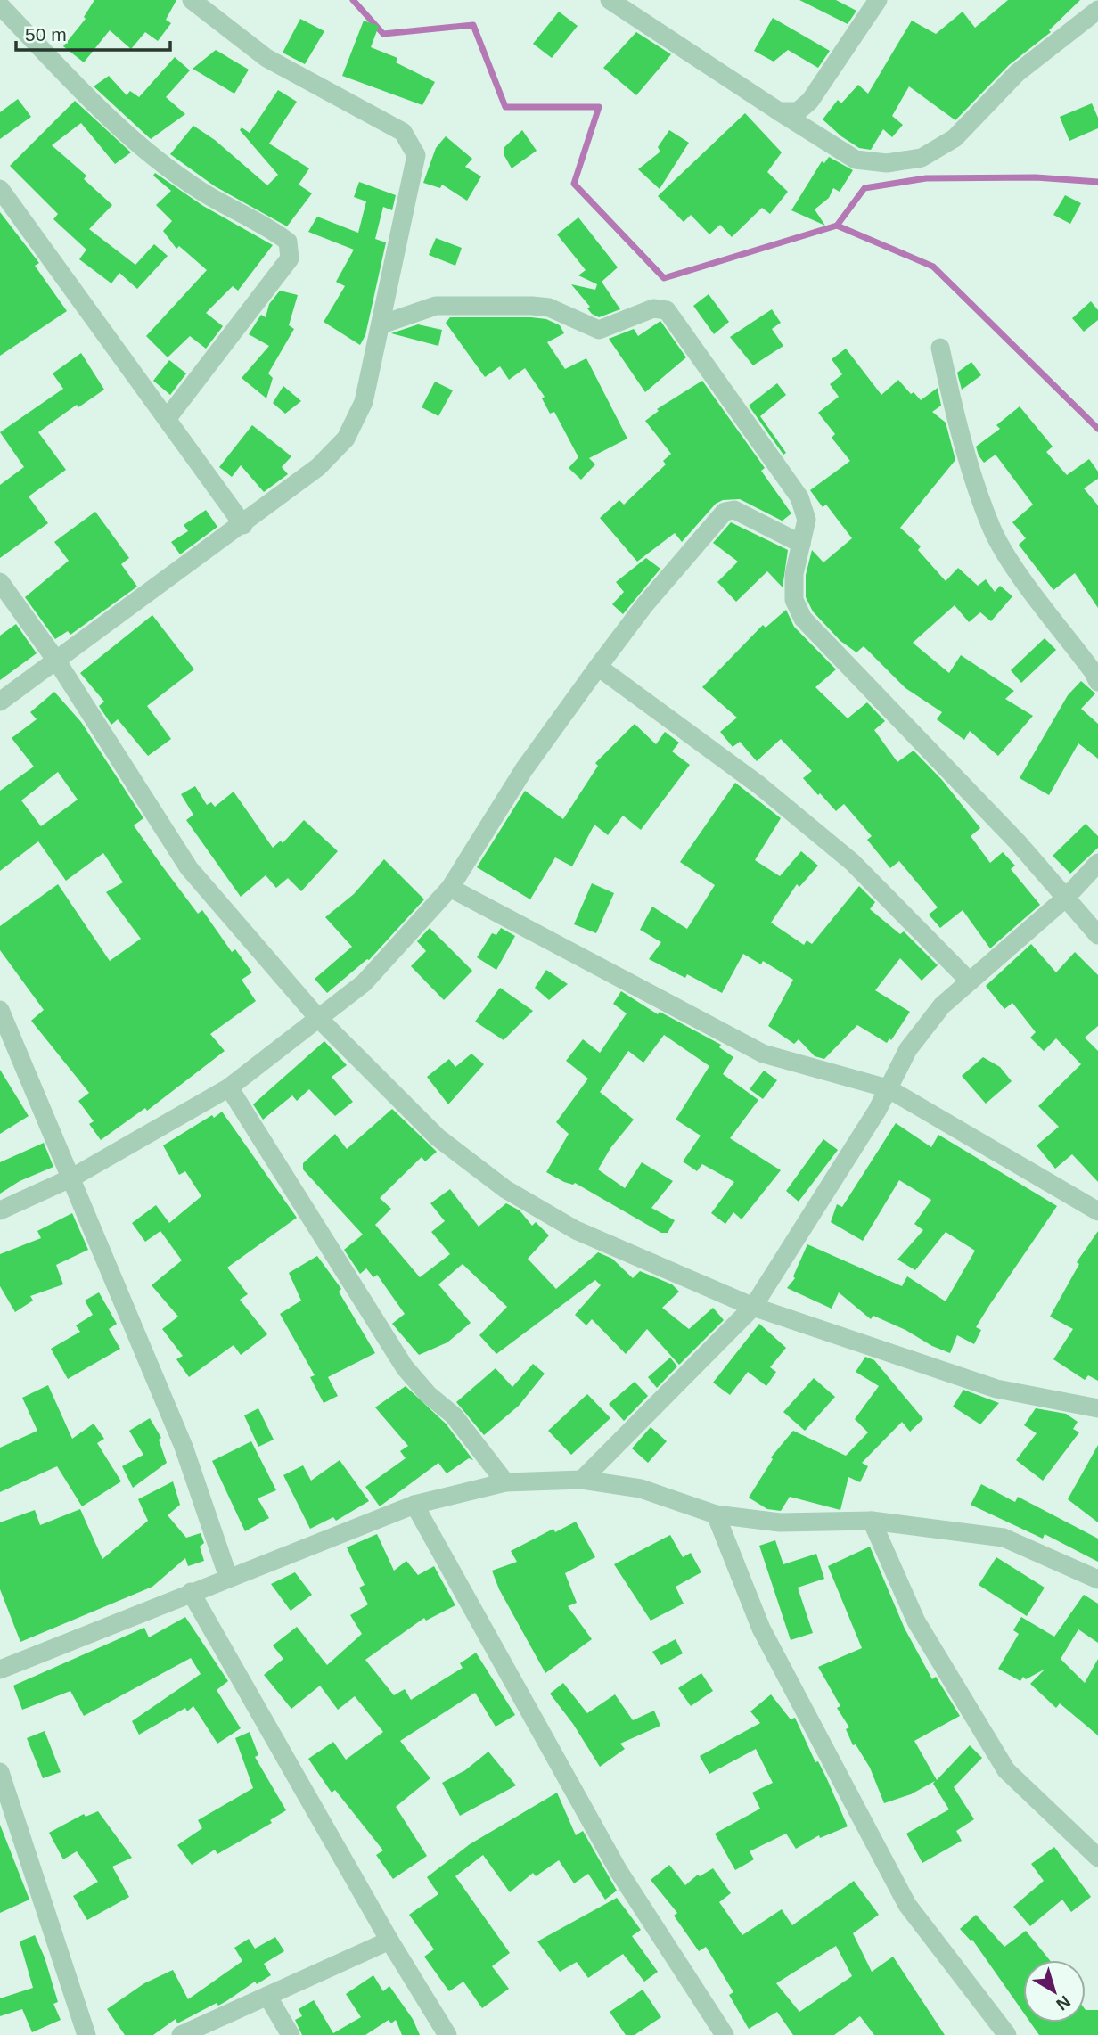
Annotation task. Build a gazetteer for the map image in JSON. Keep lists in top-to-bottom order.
{
  "scale_bar": "50 m",
  "north": "bottom right"
}
